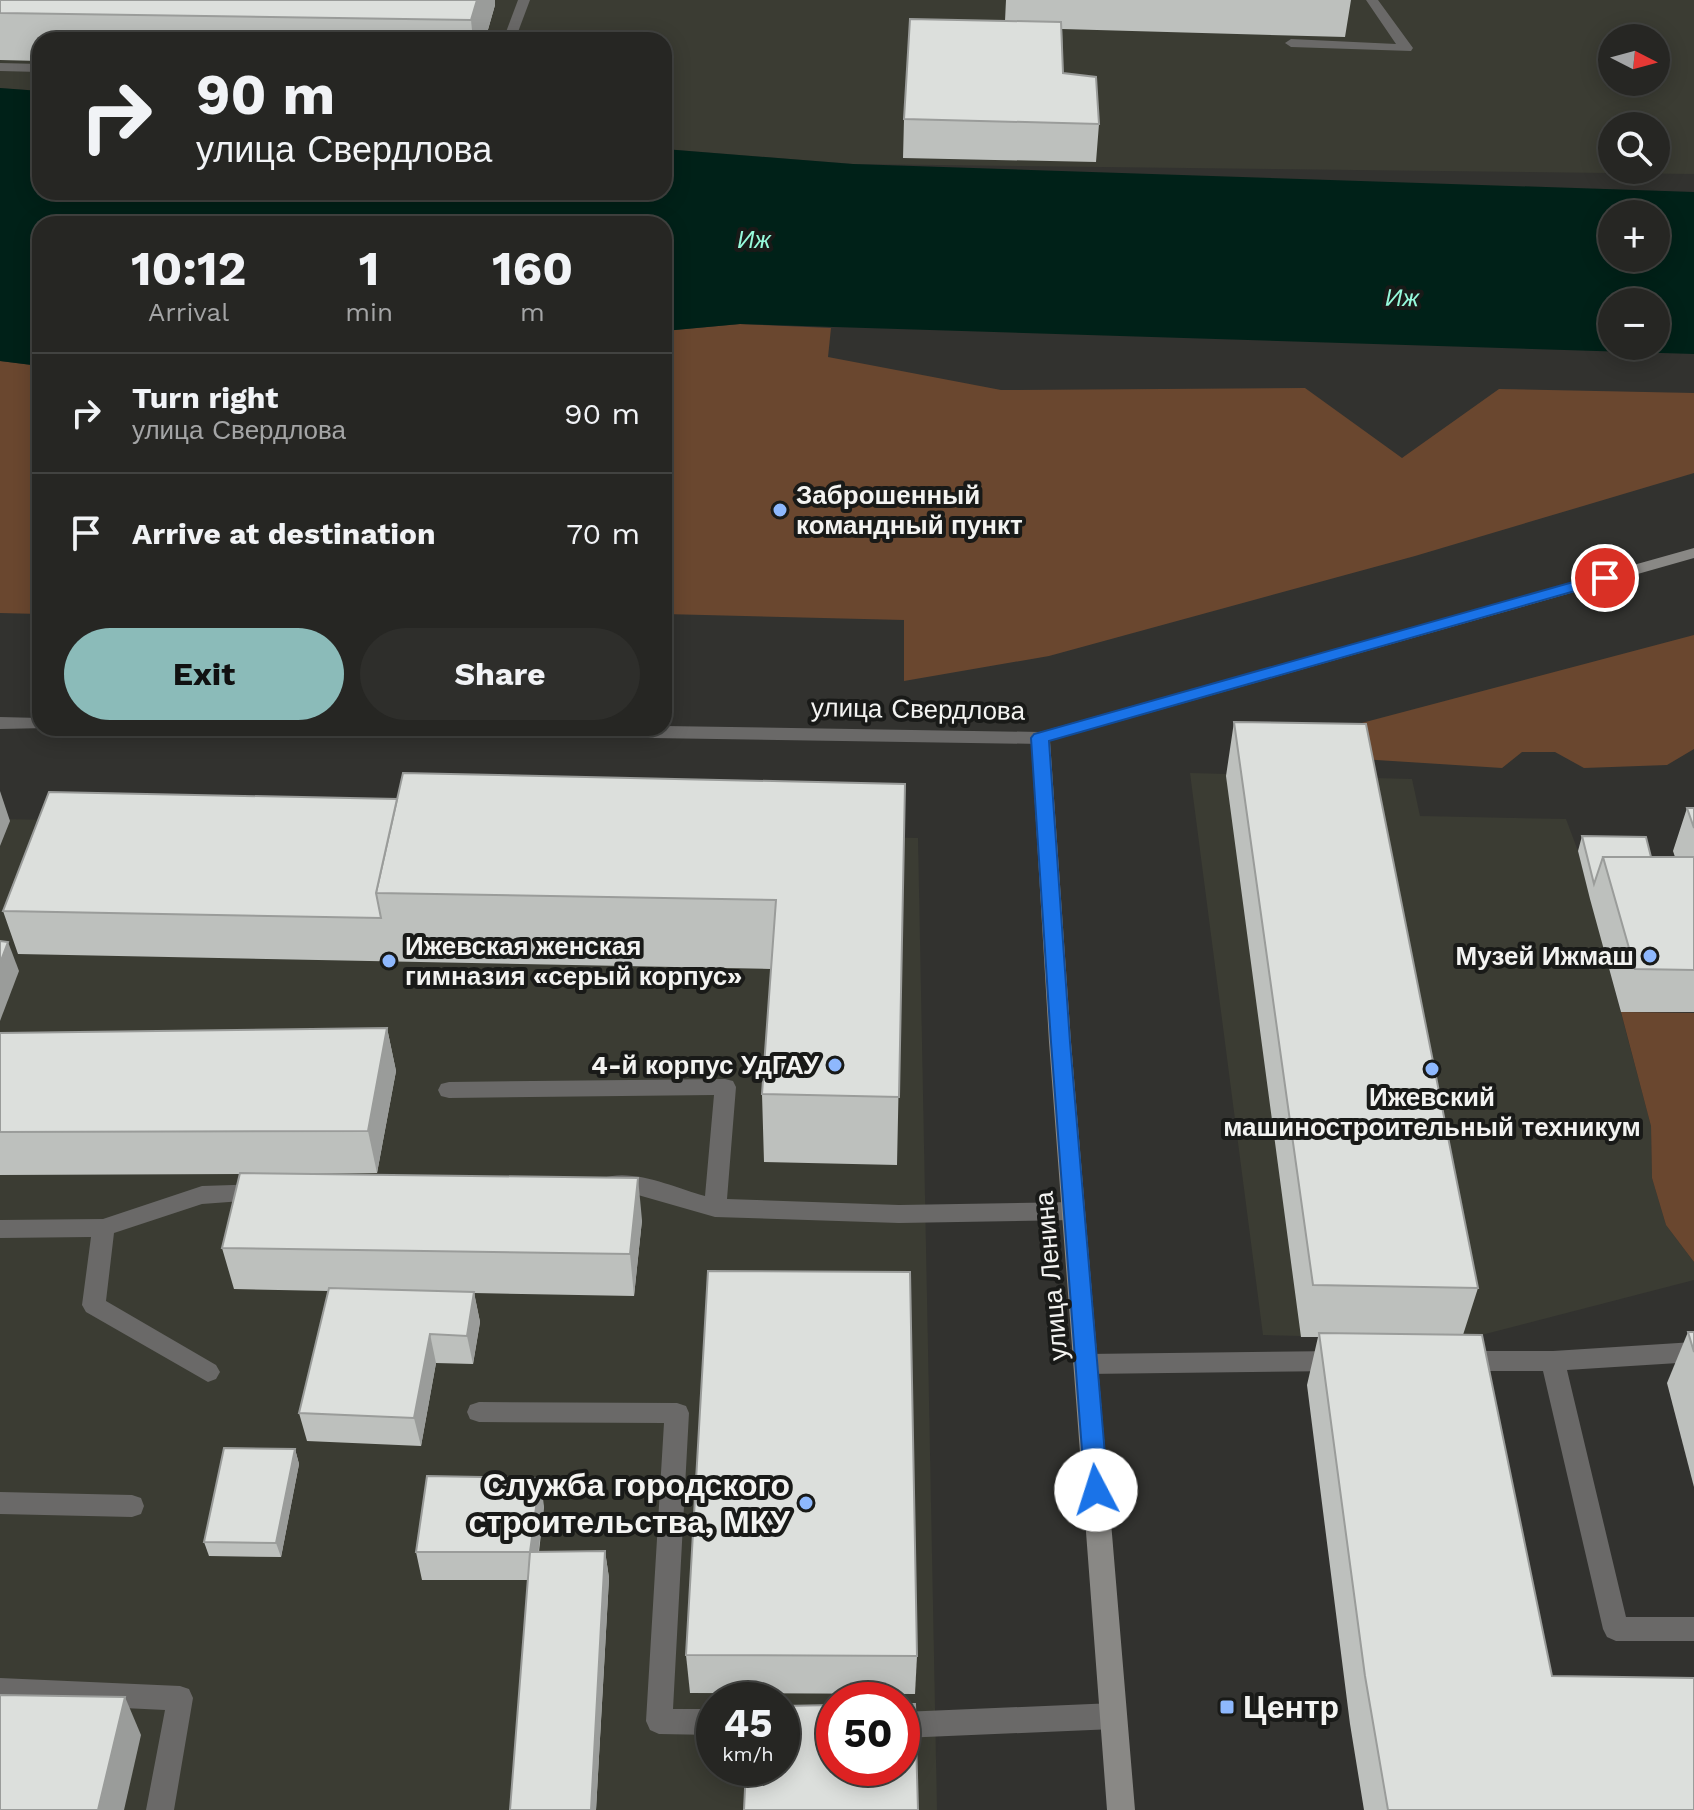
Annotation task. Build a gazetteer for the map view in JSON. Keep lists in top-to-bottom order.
{
  "streets": {
    "main road": ["улица Свердлова", "улица Ленина"]
  },
  "crossings": [
    ["улица Свердлова", "улица Ленина"]
  ],
  "water": ["Иж"],
  "places": {
    "other": [
      "Заброшенный командный пункт",
      "Музей Ижмаш",
      "Ижевская женская гимназия «серый корпус»",
      "4-й корпус УдГАУ",
      "Ижевский машиностроительный техникум",
      "Служба городского строительства, МКУ"
    ],
    "transit": ["Центр"]
  },
  "north": "right",
  "page": {
    "map_buttons": ["+", "−"],
    "turn": ["90 m", "улица Свердлова"],
    "eta": [
      "10:12",
      "Arrival",
      "1",
      "min",
      "160",
      "m"
    ],
    "list": [
      {
        "name": "Turn right",
        "note": "улица Свердлова",
        "value": "90 m"
      },
      {
        "name": "Arrive at destination",
        "value": "70 m"
      }
    ],
    "buttons": ["Exit", "Share"],
    "speed": "45 km/h",
    "limit": "50"
  }
}
